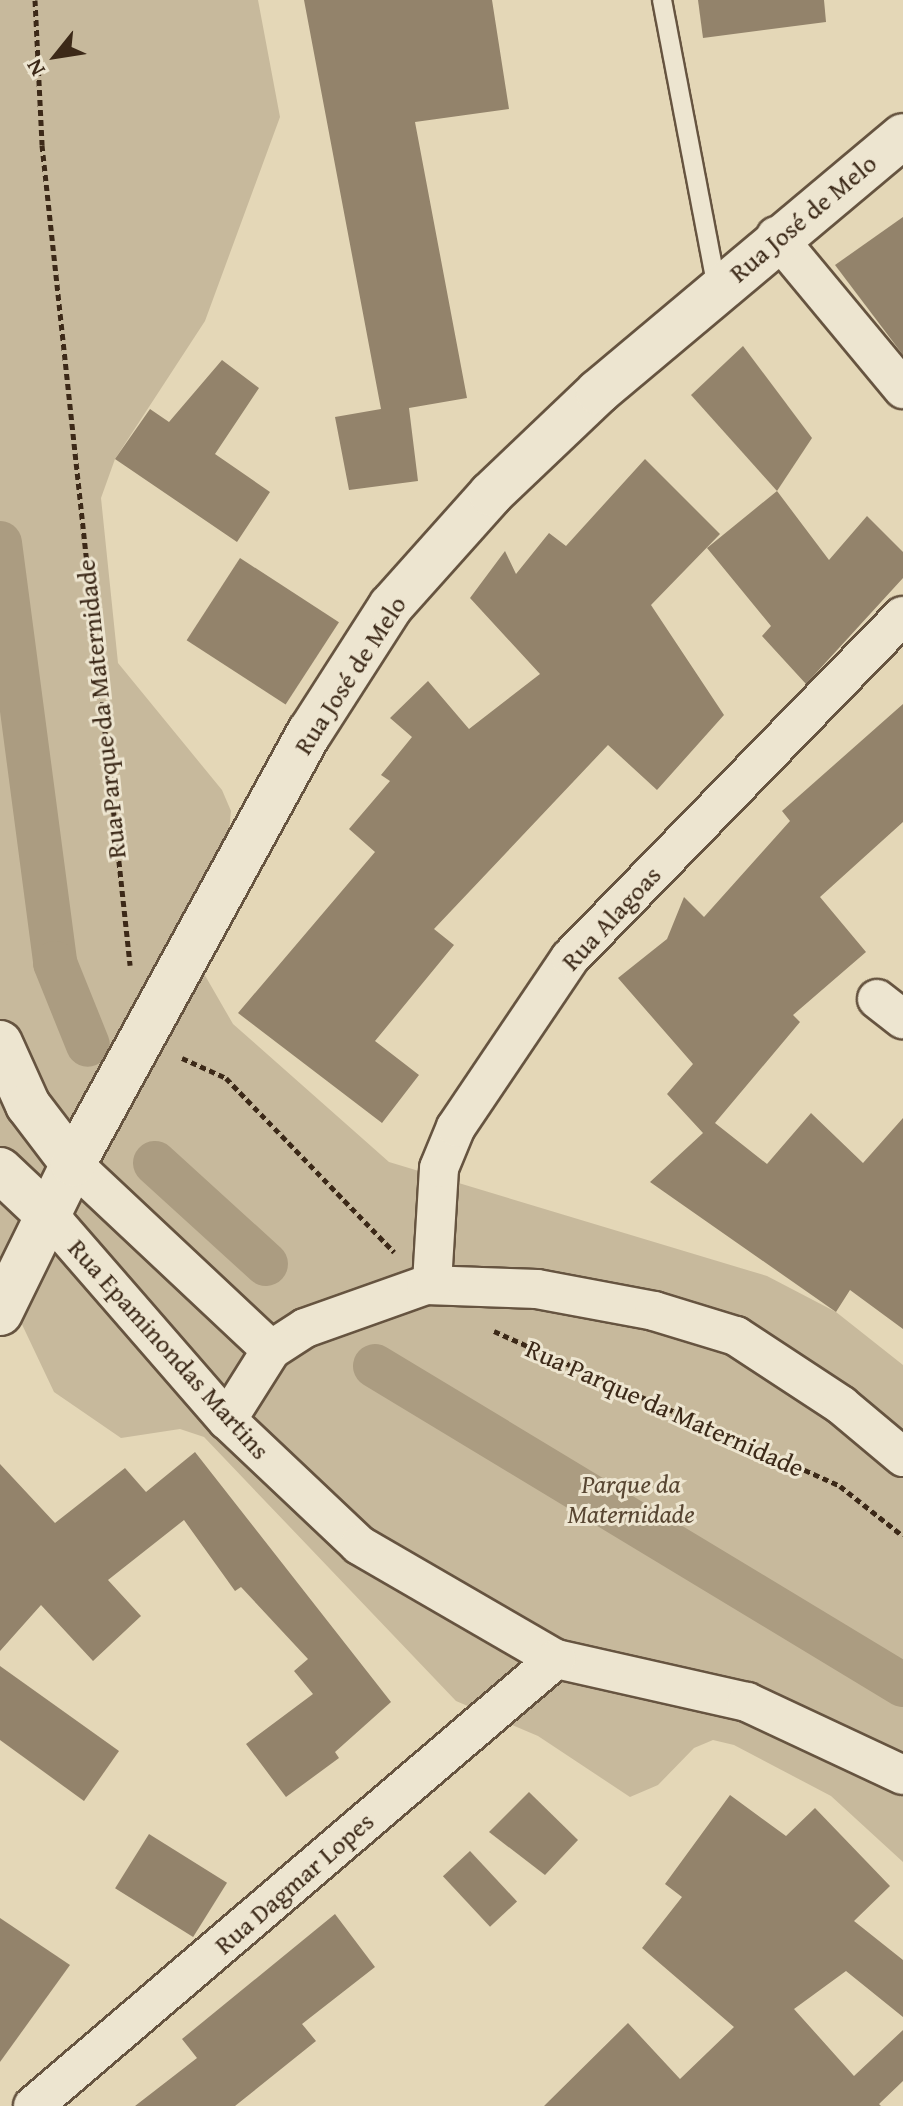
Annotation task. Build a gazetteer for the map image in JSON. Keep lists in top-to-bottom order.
{
  "streets": {
    "street": [
      "Rua José de Melo",
      "Rua Alagoas",
      "Rua Epaminondas Martins",
      "Rua Dagmar Lopes"
    ],
    "path": ["Rua Parque da Maternidade"]
  },
  "crossings": [
    ["Rua José de Melo", "Rua Parque da Maternidade"],
    ["Rua José de Melo", "Rua Epaminondas Martins"],
    ["Rua Epaminondas Martins", "Rua Dagmar Lopes"]
  ],
  "parks": ["Parque da Maternidade"],
  "north": "bottom left"
}
